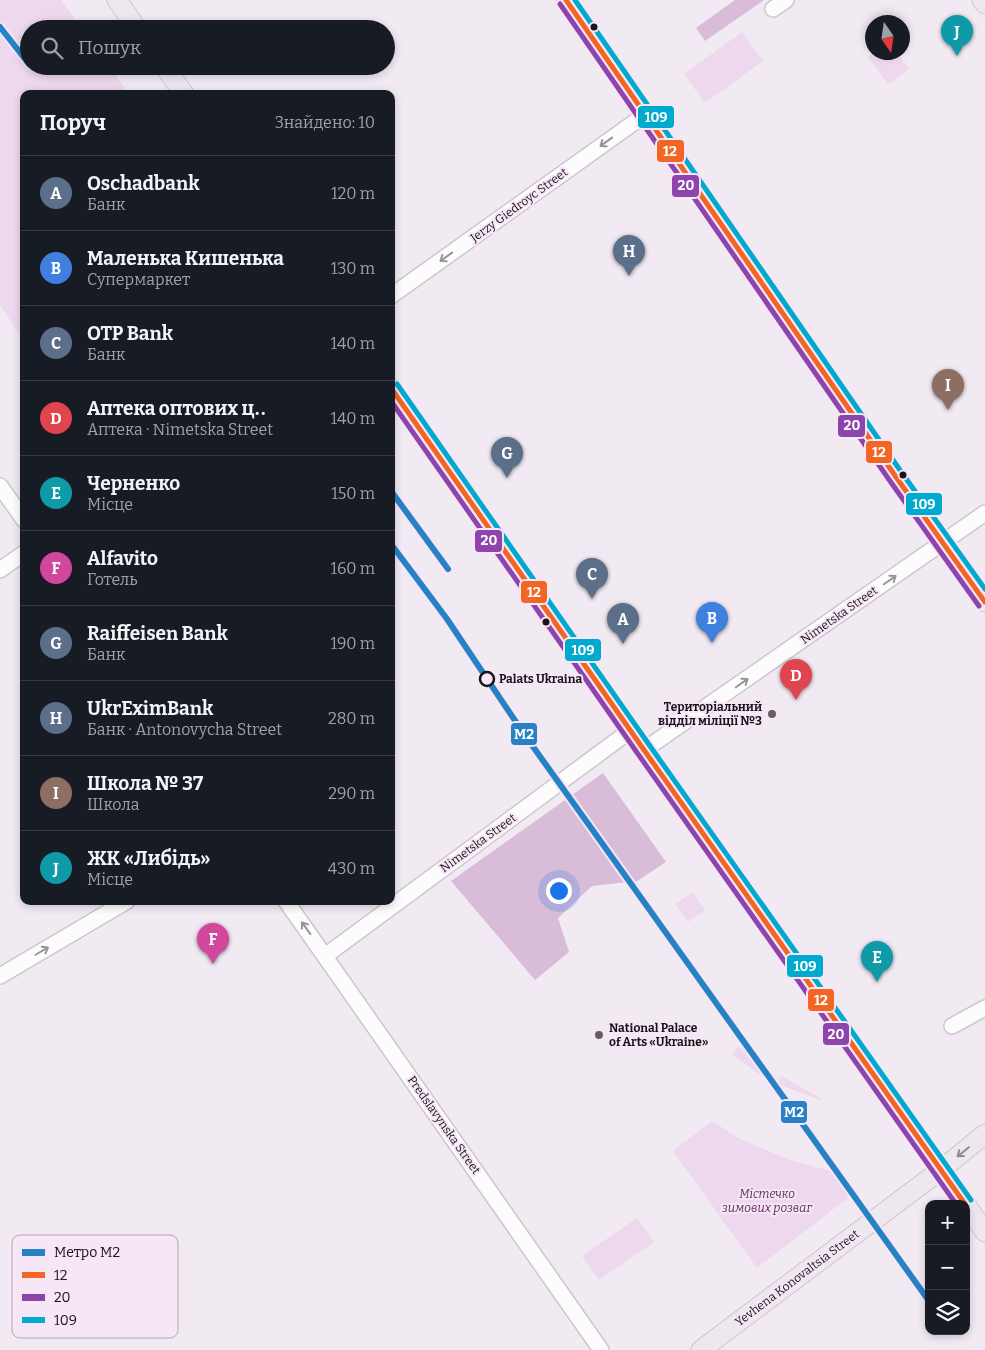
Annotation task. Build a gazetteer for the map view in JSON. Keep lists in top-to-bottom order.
{
  "streets": {
    "main road": ["Yevhena Konovaltsia Street"],
    "street": ["Jerzy Giedroyc Street", "Nimetska Street", "Predslavynska Street"]
  },
  "crossings": [
    ["Nimetska Street", "Predslavynska Street"]
  ],
  "one_way": ["Jerzy Giedroyc Street", "Nimetska Street"],
  "parks": ["Містечко зимових розваг"],
  "places": ["Palats Ukraina", "Територіальний відділ міліції №3", "National Palace of Arts «Ukraine»"],
  "lines": [
    "transit line 12",
    "transit line 109",
    "transit line 20",
    "metro line M2"
  ],
  "legend": [
    "Метро M2",
    "12",
    "20",
    "109"
  ],
  "north": "bottom",
  "page": {
    "pins": [
      "J",
      "H",
      "I",
      "G",
      "C",
      "B",
      "A",
      "D",
      "F",
      "E"
    ],
    "search": "Пошук",
    "heading": ["Поруч", "Знайдено: 10"],
    "list": [
      {
        "mark": "A",
        "name": "Oschadbank",
        "note": "Банк",
        "value": "120 m"
      },
      {
        "mark": "B",
        "name": "Маленька Кишенька",
        "note": "Супермаркет",
        "value": "130 m"
      },
      {
        "mark": "C",
        "name": "OTP Bank",
        "note": "Банк",
        "value": "140 m"
      },
      {
        "mark": "D",
        "name": "Аптека оптових ц‥",
        "note": "Аптека · Nimetska Street",
        "value": "140 m"
      },
      {
        "mark": "E",
        "name": "Черненко",
        "note": "Місце",
        "value": "150 m"
      },
      {
        "mark": "F",
        "name": "Alfavito",
        "note": "Готель",
        "value": "160 m"
      },
      {
        "mark": "G",
        "name": "Raiffeisen Bank",
        "note": "Банк",
        "value": "190 m"
      },
      {
        "mark": "H",
        "name": "UkrEximBank",
        "note": "Банк · Antonovycha Street",
        "value": "280 m"
      },
      {
        "mark": "I",
        "name": "Школа № 37",
        "note": "Школа",
        "value": "290 m"
      },
      {
        "mark": "J",
        "name": "ЖК «Либідь»",
        "note": "Місце",
        "value": "430 m"
      }
    ],
    "map_buttons": ["+", "−"]
  }
}
